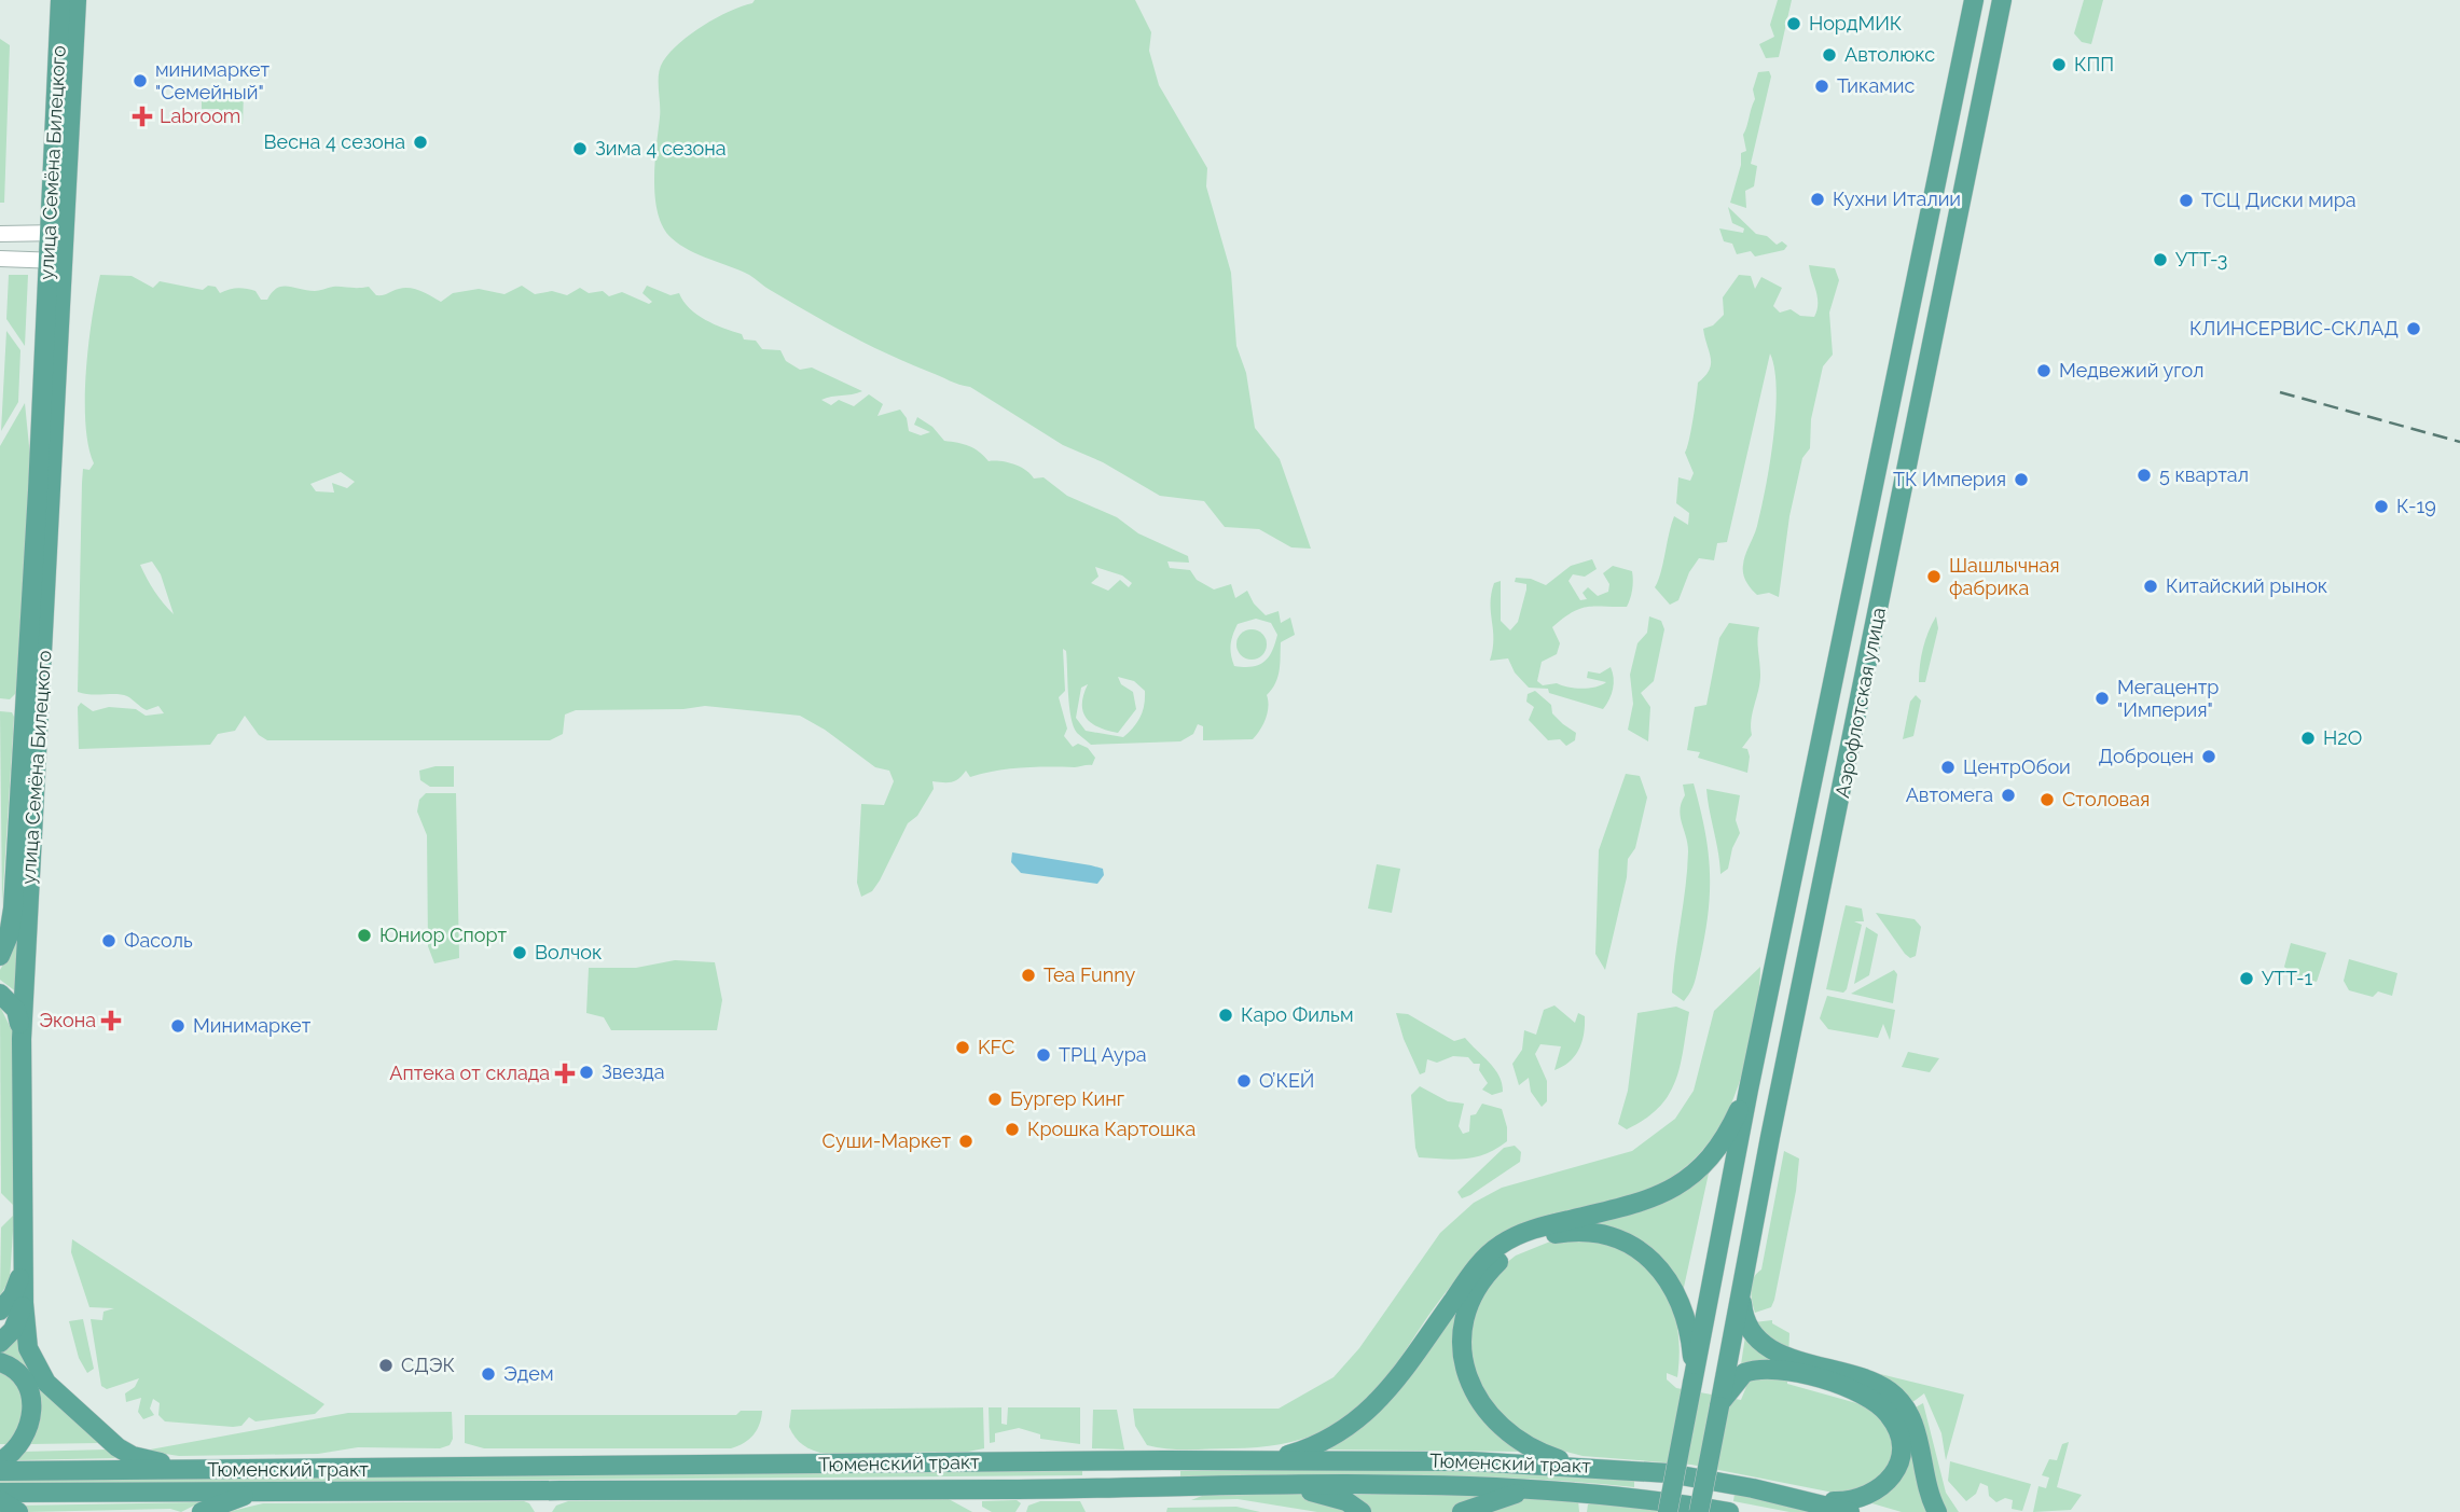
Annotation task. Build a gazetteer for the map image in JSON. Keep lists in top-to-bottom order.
{
  "streets": {
    "main road": ["улица Семёна Билецкого", "Аэрофлотская улица", "Тюменский тракт"]
  },
  "crossings": [
    ["улица Семёна Билецкого", "Тюменский тракт"],
    ["Аэрофлотская улица", "Тюменский тракт"]
  ],
  "places": {
    "other": [
      "НордМИК",
      "Автолюкс",
      "КПП",
      "минимаркет \"Семейный\"",
      "Тикамис",
      "Весна 4 сезона",
      "Зима 4 сезона",
      "Кухни Италии",
      "ТСЦ Диски мира",
      "УТТ-3",
      "КЛИНСЕРВИС-СКЛАД",
      "Медвежий угол",
      "5 квартал",
      "ТК Империя",
      "К-19",
      "Шашлычная фабрика",
      "Китайский рынок",
      "Мегацентр \"Империя\"",
      "H2O",
      "Доброцен",
      "ЦентрОбои",
      "Автомега",
      "Столовая",
      "Юниор Спорт",
      "Фасоль",
      "Волчок",
      "Tea Funny",
      "УТТ-1",
      "Каро Фильм",
      "Минимаркет",
      "KFC",
      "ТРЦ Аура",
      "Звезда",
      "О’КЕЙ",
      "Бургер Кинг",
      "Крошка Картошка",
      "Суши-Маркет",
      "СДЭК",
      "Эдем"
    ],
    "health": ["Labroom", "Экона", "Аптека от склада"]
  }
}
